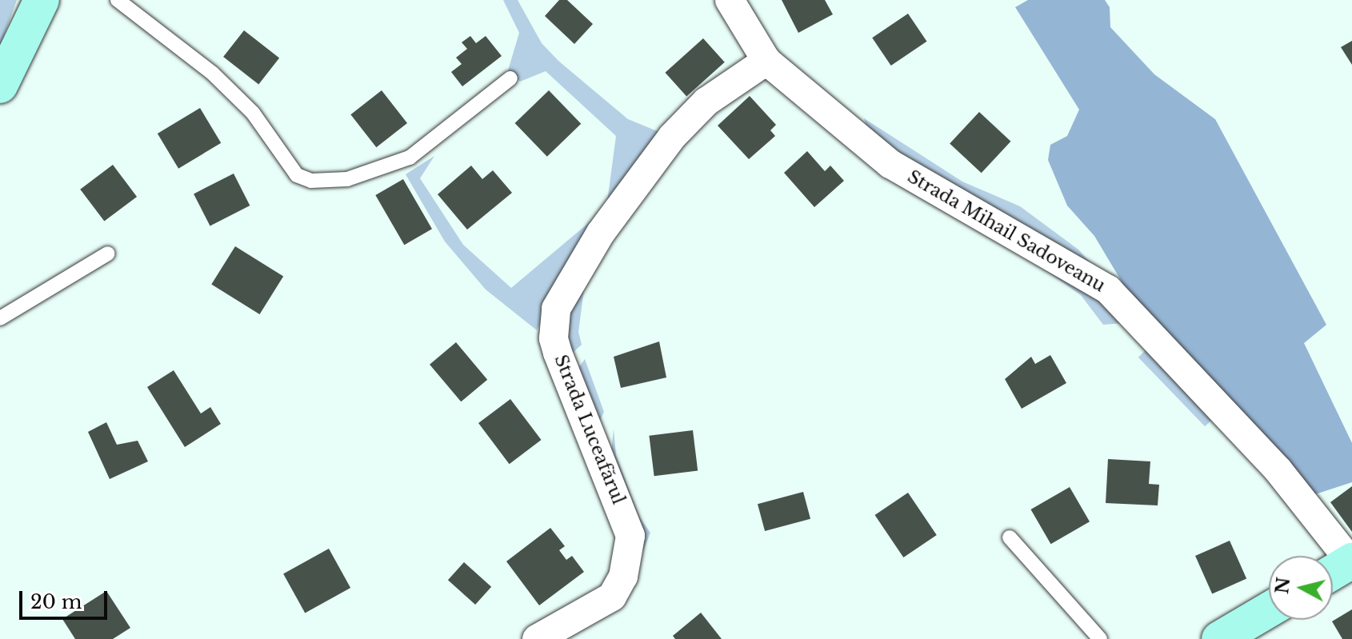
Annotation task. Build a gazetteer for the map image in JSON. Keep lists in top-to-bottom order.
{
  "streets": {
    "street": ["Strada Mihail Sadoveanu", "Strada Luceafărul"]
  },
  "crossings": [
    ["Strada Mihail Sadoveanu", "Strada Luceafărul"]
  ],
  "scale_bar": "20 m",
  "north": "left"
}
